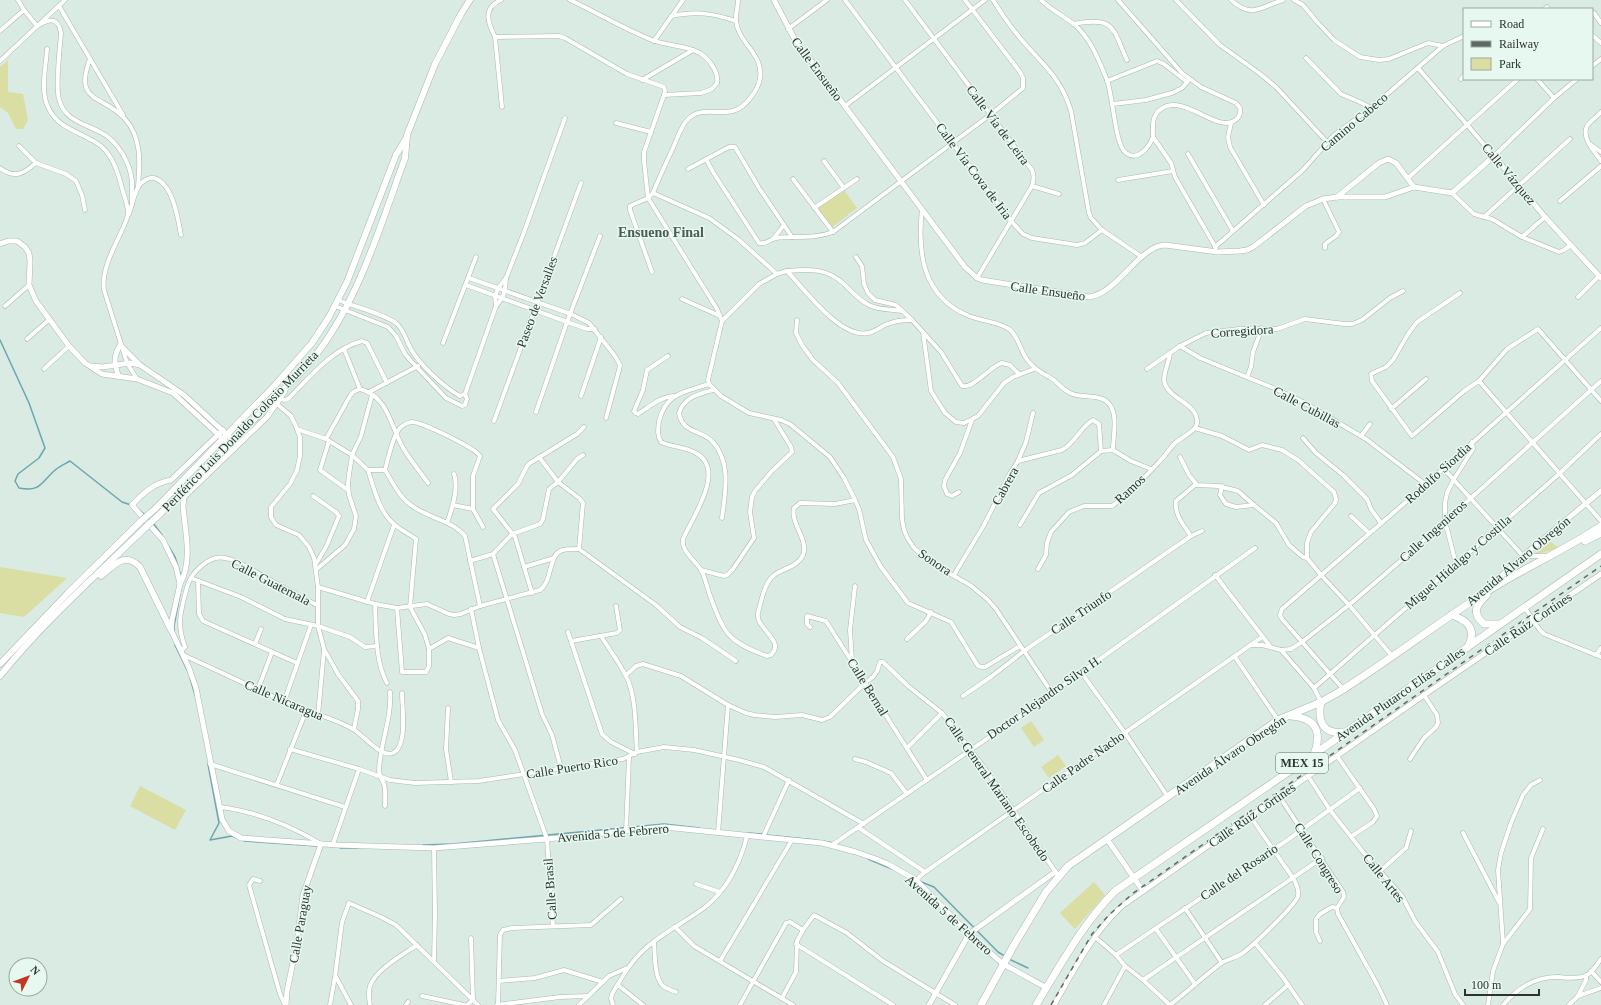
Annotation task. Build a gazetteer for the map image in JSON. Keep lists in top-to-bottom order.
{
  "streets": {
    "highway": ["Avenida Álvaro Obregón", "Avenida Plutarco Elías Calles", "MEX 15"],
    "main road": ["Periférico Luis Donaldo Colosio Murrieta"],
    "street": [
      "Calle Ensueño",
      "Camino Cabeco",
      "Calle Vía de Leira",
      "Calle Vía Cova de Iria",
      "Calle Vázquez",
      "Paseo de Versalles",
      "Corregidora",
      "Calle Cubillas",
      "Rodolfo Siordia",
      "Cabrera",
      "Ramos",
      "Calle Ingenieros",
      "Sonora",
      "Miguel Hidalgo y Costilla",
      "Calle Guatemala",
      "Calle Triunfo",
      "Calle Ruíz Cortines",
      "Calle Bernal",
      "Doctor Alejandro Silva H.",
      "Calle Nicaragua",
      "Calle Padre Nacho",
      "Calle Puerto Rico",
      "Calle General Mariano Escobedo",
      "Avenida 5 de Febrero",
      "Calle Congreso",
      "Calle del Rosario",
      "Calle Artes",
      "Calle Brasil",
      "Calle Paraguay"
    ]
  },
  "crossings": [
    ["Camino Cabeco", "Calle Vázquez"],
    ["Corregidora", "Calle Cubillas"],
    ["Calle Cubillas", "Rodolfo Siordia"],
    ["Rodolfo Siordia", "Calle Ingenieros"],
    ["Cabrera", "Sonora"],
    ["Avenida Álvaro Obregón", "Calle General Mariano Escobedo"],
    ["Avenida Álvaro Obregón", "Avenida 5 de Febrero"],
    ["Sonora", "Calle Triunfo"],
    ["Sonora", "Doctor Alejandro Silva H."],
    ["Calle Guatemala", "Calle Nicaragua"],
    ["Calle Guatemala", "Calle Brasil"],
    ["Calle Ruíz Cortines", "Calle Congreso"],
    ["Calle Ruíz Cortines", "Calle Artes"],
    ["Calle Bernal", "Doctor Alejandro Silva H."],
    ["Calle Bernal", "Calle General Mariano Escobedo"],
    ["Avenida Plutarco Elías Calles", "Avenida 5 de Febrero"],
    ["Doctor Alejandro Silva H.", "Calle Puerto Rico"],
    ["Doctor Alejandro Silva H.", "Calle General Mariano Escobedo"],
    ["Doctor Alejandro Silva H.", "Avenida 5 de Febrero"],
    ["Calle Padre Nacho", "Calle General Mariano Escobedo"],
    ["Calle Padre Nacho", "Avenida 5 de Febrero"],
    ["Calle Puerto Rico", "Calle Brasil"],
    ["Avenida 5 de Febrero", "Calle Brasil"],
    ["Avenida 5 de Febrero", "Calle Paraguay"],
    ["Calle Congreso", "Calle del Rosario"],
    ["Calle del Rosario", "Calle Artes"]
  ],
  "districts": ["Ensueno Final"],
  "legend": ["Road", "Railway", "Park"],
  "scale_bar": "100 m",
  "north": "top right"
}
